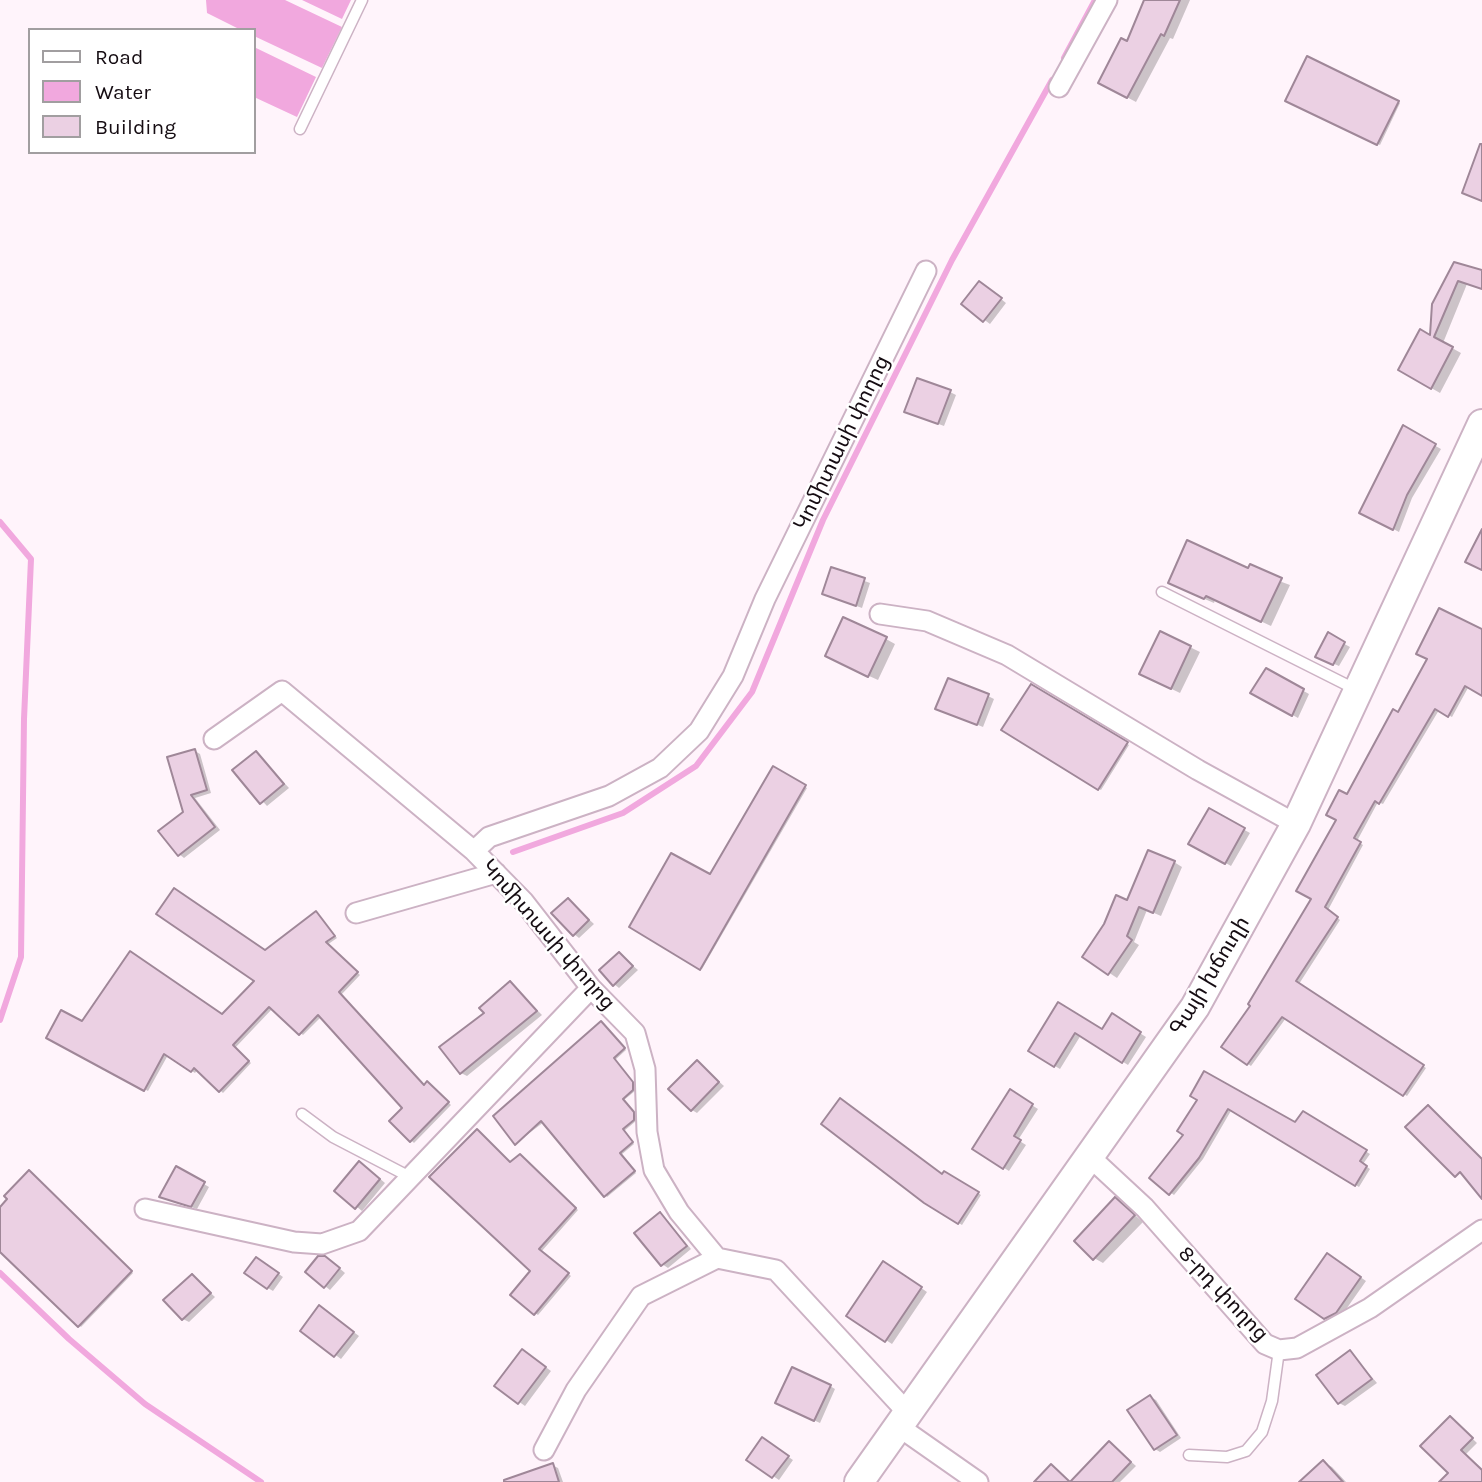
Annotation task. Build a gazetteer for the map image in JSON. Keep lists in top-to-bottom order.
{
  "streets": {
    "main road": ["Գայի խճուղի"],
    "street": ["Կոմիտասի փողոց", "8-րդ փողոց"]
  },
  "crossings": [
    ["Գայի խճուղի", "8-րդ փողոց"]
  ],
  "legend": ["Road", "Water", "Building"]
}
